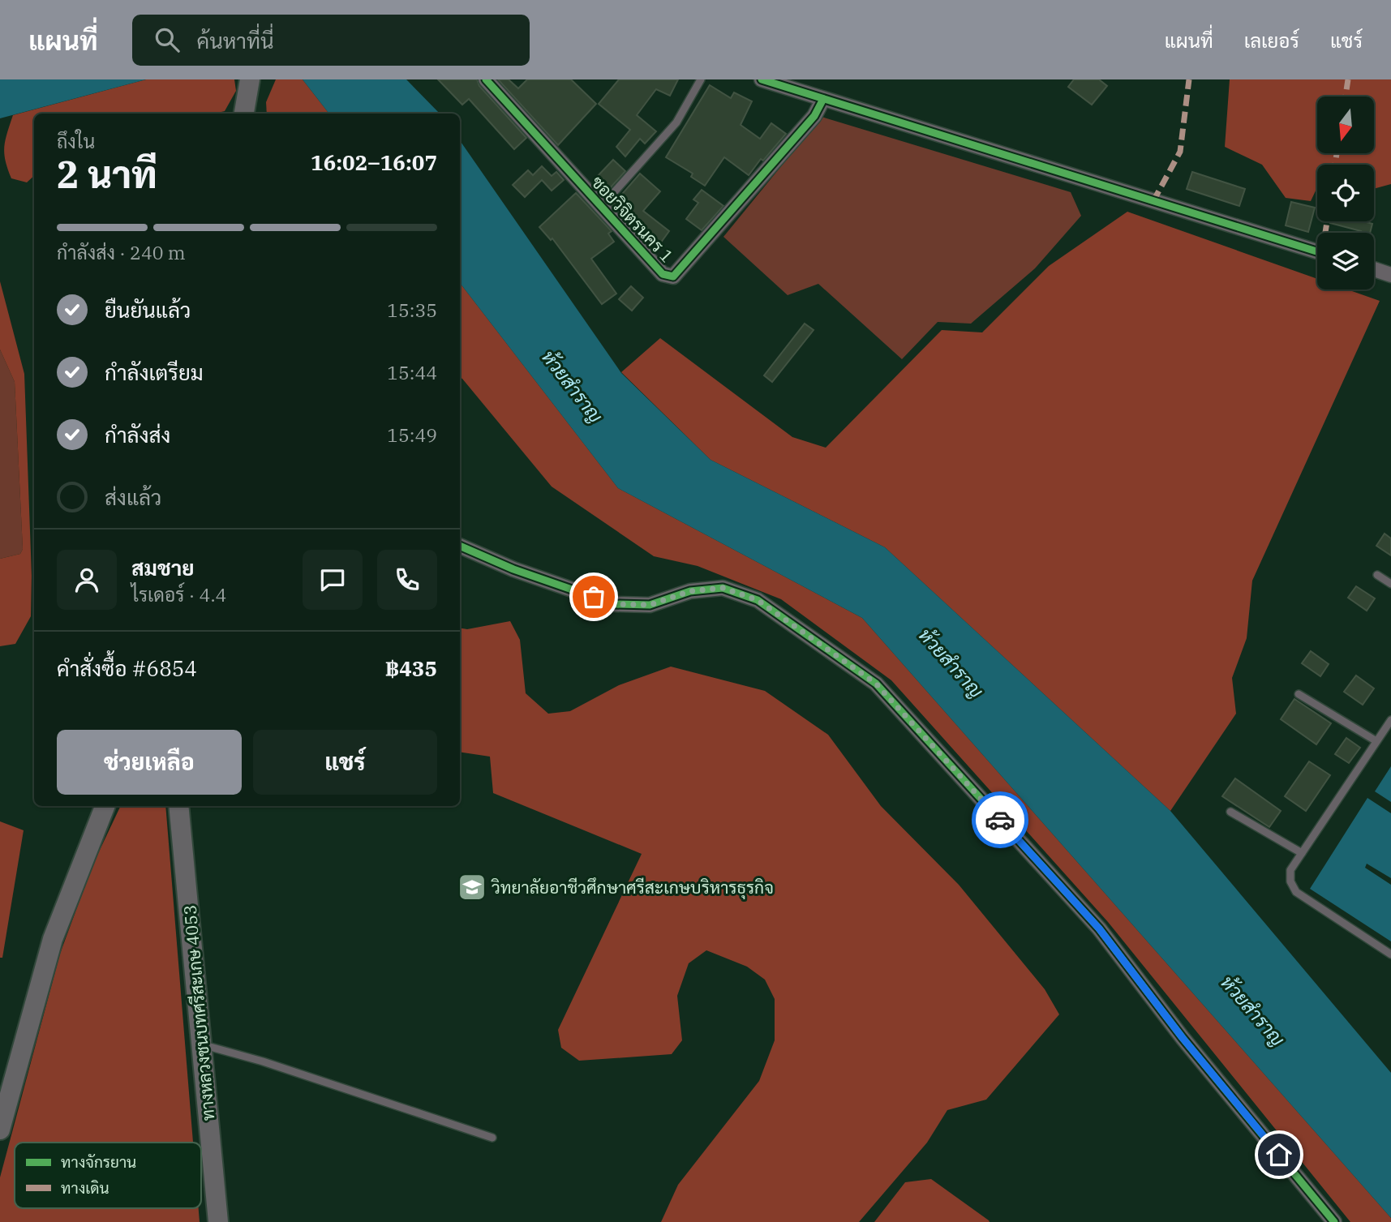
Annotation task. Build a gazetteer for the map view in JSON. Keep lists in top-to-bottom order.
{
  "streets": {
    "street": ["ซอยวิจิตรนคร 1", "ทางหลวงชนบทศรีสะเกษ 4053"]
  },
  "water": ["ห้วยสำราญ"],
  "places": {
    "school or university": ["วิทยาลัยอาชีวศึกษาศรีสะเกษบริหารธุรกิจ"]
  },
  "legend": ["ทางจักรยาน", "ทางเดิน"],
  "north": "bottom",
  "page": {
    "header": "แผนที่",
    "search": "ค้นหาที่นี่",
    "nav": ["แผนที่", "เลเยอร์", "แชร์"],
    "heading": ["2 นาที", "ถึงใน", "16:02–16:07"],
    "panel": [
      "สมชาย",
      "ไรเดอร์ · 4.4",
      "คำสั่งซื้อ #6854",
      "฿435"
    ],
    "bar": "กำลังส่ง · 240 m",
    "list": [
      ["ยืนยันแล้ว", "15:35"],
      ["กำลังเตรียม", "15:44"],
      ["กำลังส่ง", "15:49"],
      "ส่งแล้ว"
    ],
    "buttons": ["ช่วยเหลือ", "แชร์"]
  }
}
